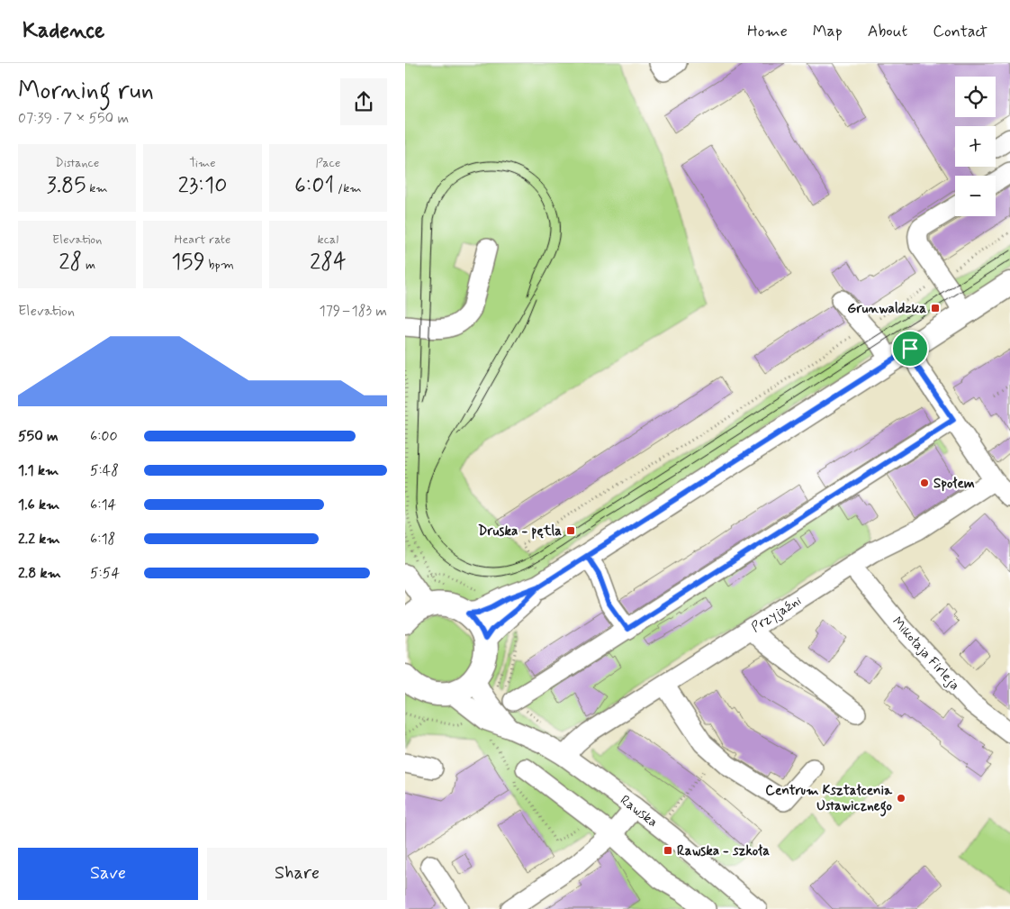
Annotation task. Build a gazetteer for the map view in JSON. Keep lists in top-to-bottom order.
{
  "streets": {
    "street": ["Przyjaźni", "Mikołaja Firleja", "Rawska"]
  },
  "crossings": [
    ["Przyjaźni", "Mikołaja Firleja"],
    ["Przyjaźni", "Rawska"]
  ],
  "places": {
    "transit": ["Grunwaldzka", "Druska - pętla", "Rawska - szkoła"],
    "other": ["Społem", "Centrum Kształcenia Ustawicznego"]
  },
  "page": {
    "header": "Kadence",
    "nav": [
      "Home",
      "Map",
      "About",
      "Contact"
    ],
    "heading": ["Morning run", "07:39 · 7 × 550 m"],
    "map_buttons": ["+", "−"],
    "stats": [
      ["Distance", "3.85 km"],
      ["Time", "23:10"],
      ["Pace", "6:01 /km"],
      ["Elevation", "28 m"],
      ["Heart rate", "159 bpm"],
      ["kcal", "284"]
    ],
    "chart": ["Elevation", "179–183 m"],
    "list": [
      {
        "name": "550 m",
        "note": "6:00"
      },
      {
        "name": "1.1 km",
        "note": "5:48"
      },
      {
        "name": "1.6 km",
        "note": "6:14"
      },
      {
        "name": "2.2 km",
        "note": "6:18"
      },
      {
        "name": "2.8 km",
        "note": "5:54"
      }
    ],
    "buttons": ["Save", "Share"]
  }
}
